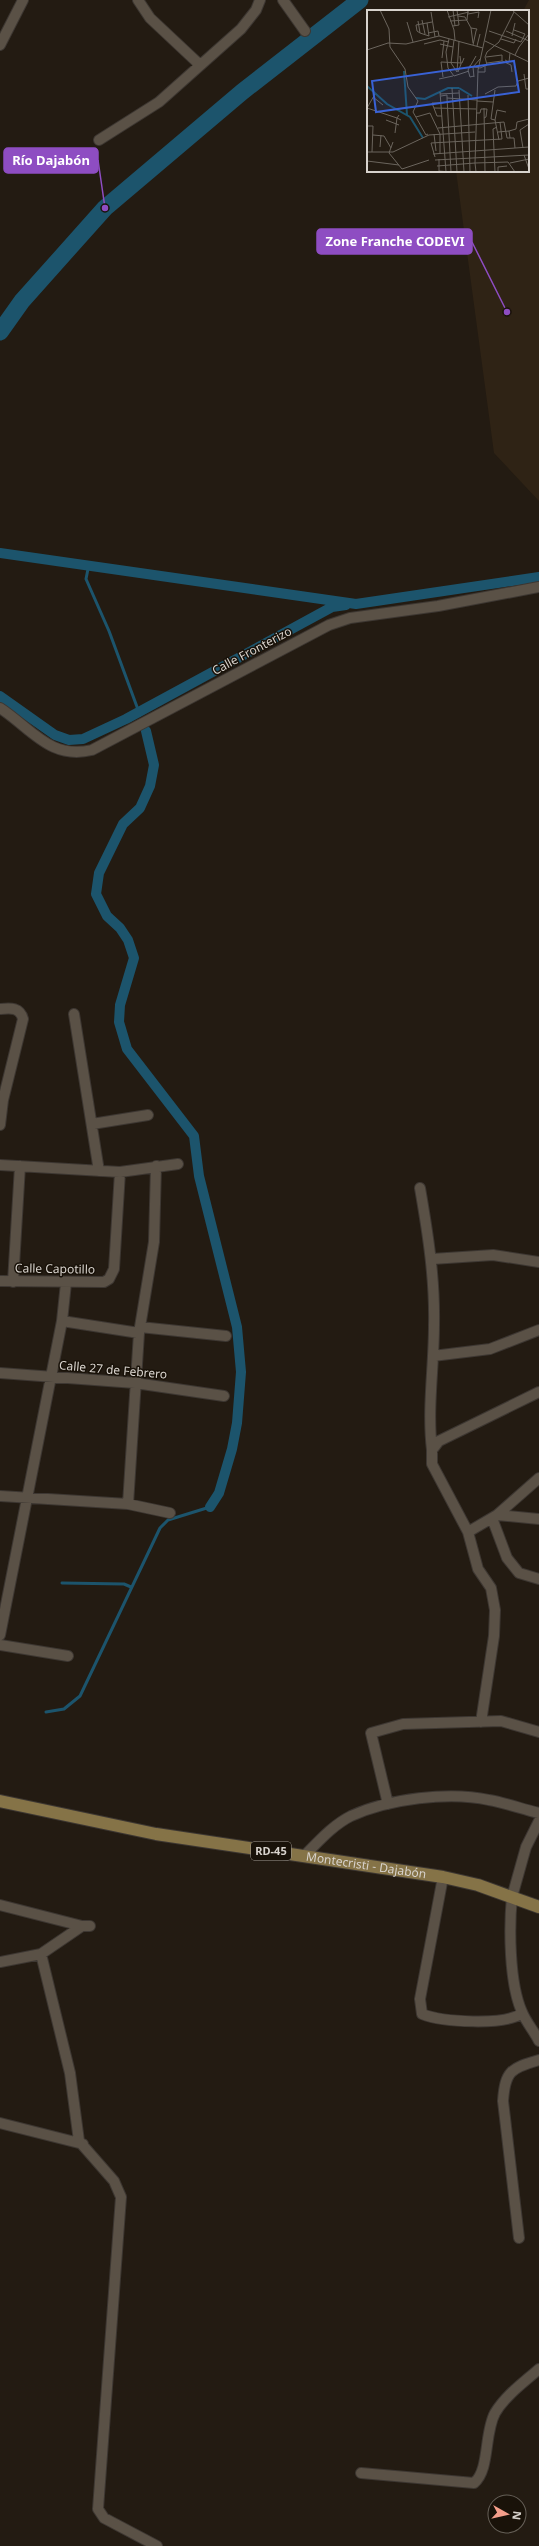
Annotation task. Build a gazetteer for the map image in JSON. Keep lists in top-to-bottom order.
{
  "streets": {
    "main road": ["RD-45", "Montecristi - Dajabón"],
    "street": ["Calle Fronterizo", "Calle Capotillo", "Calle 27 de Febrero"]
  },
  "places": ["Río Dajabón", "Zone Franche CODEVI"],
  "north": "right"
}
